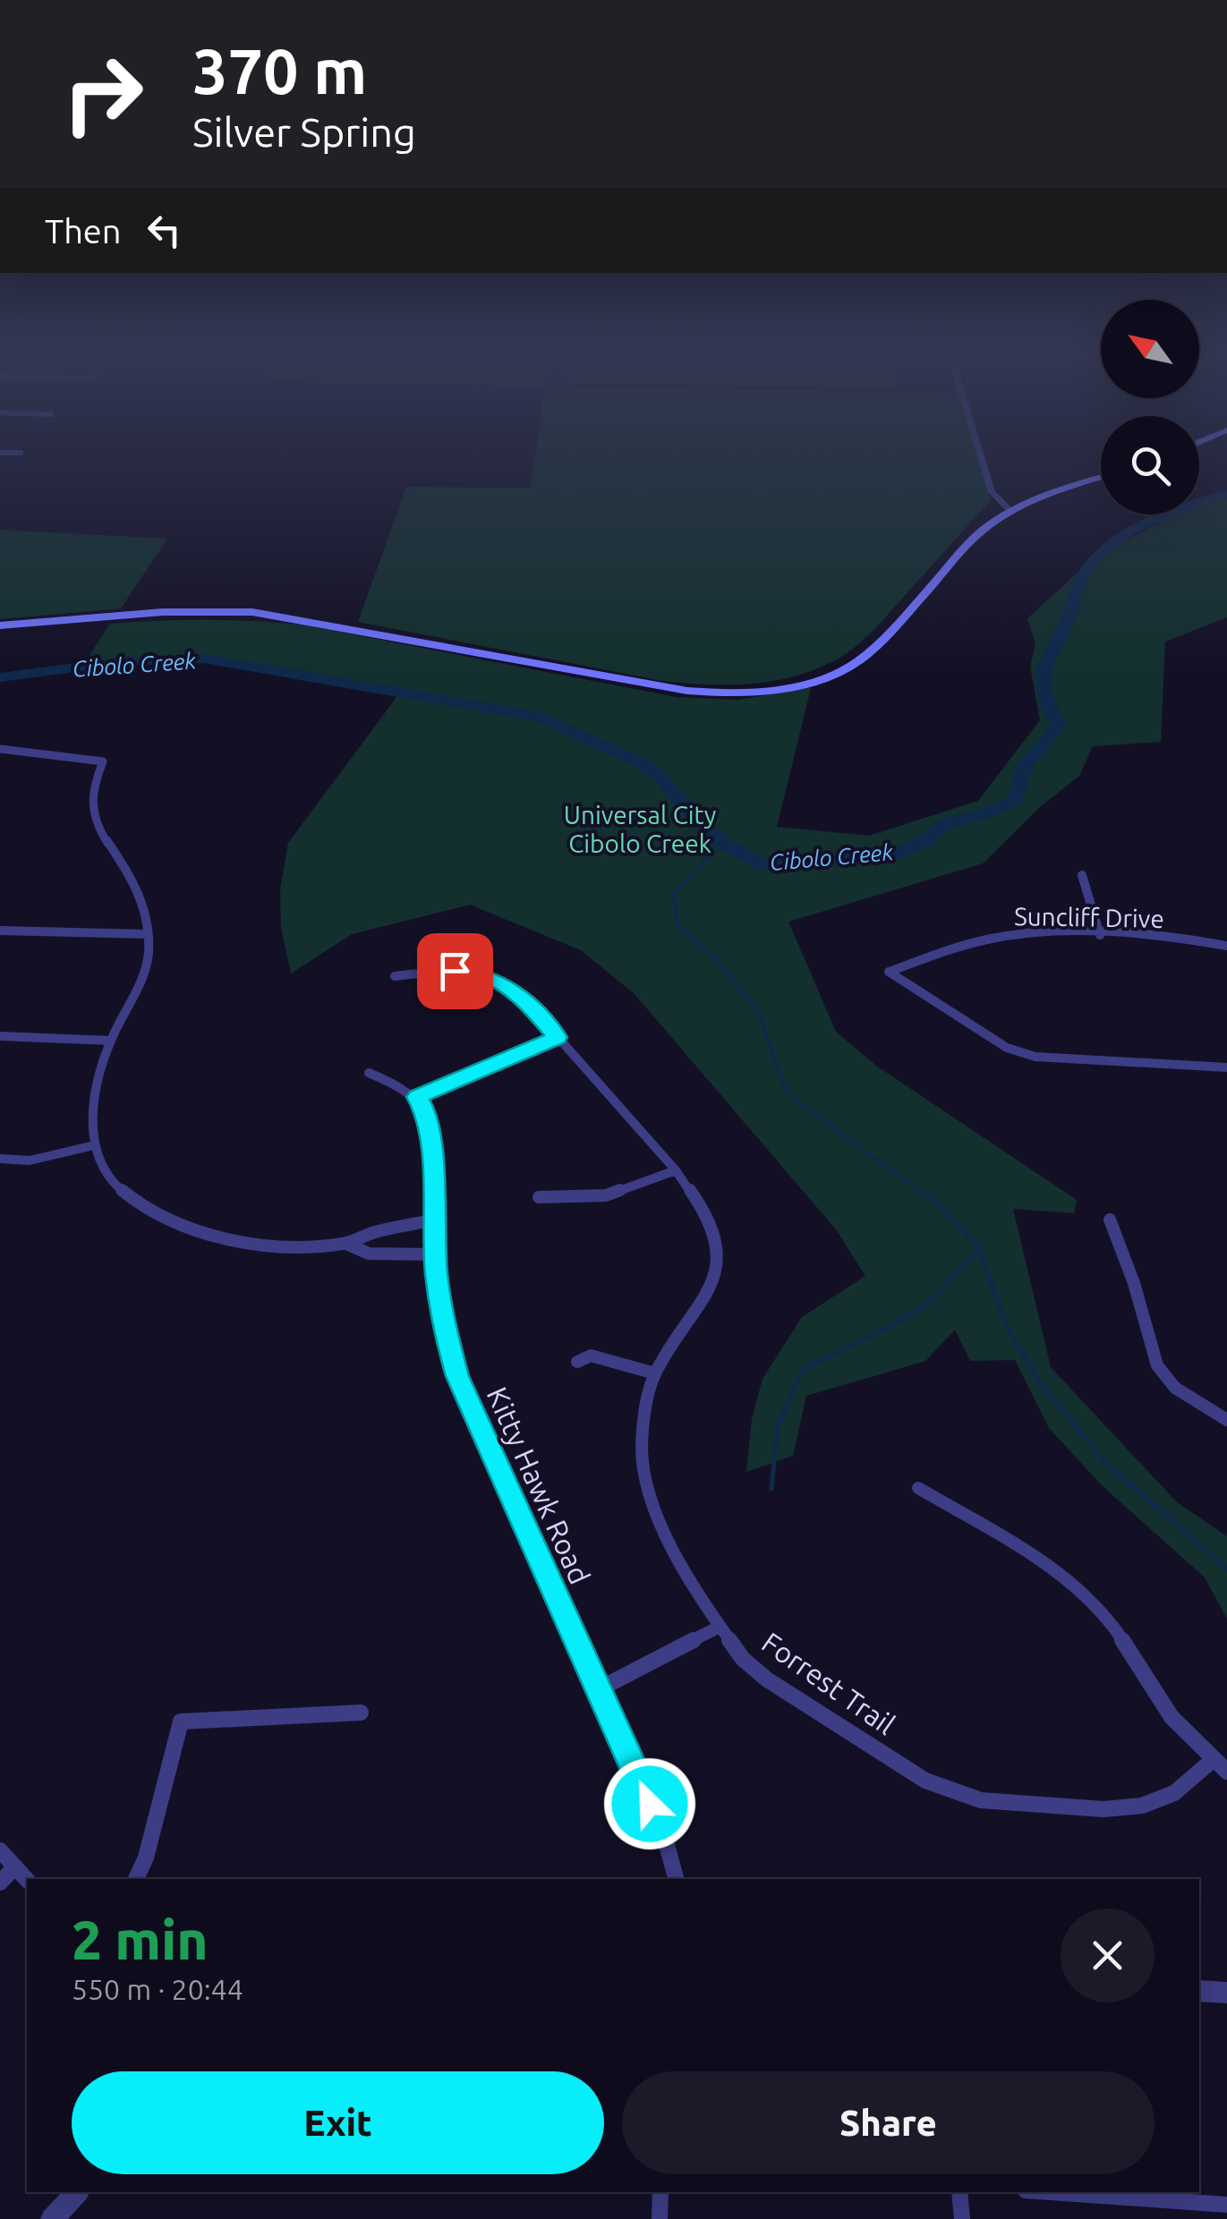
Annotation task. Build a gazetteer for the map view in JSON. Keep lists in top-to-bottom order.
{
  "streets": {
    "street": ["Suncliff Drive", "Kitty Hawk Road", "Forrest Trail"]
  },
  "water": ["Cibolo Creek"],
  "parks": ["Universal City Cibolo Creek"],
  "north": "top left",
  "page": {
    "turn": ["370 m", "Silver Spring"],
    "then": "Then",
    "heading": ["2 min", "550 m · 20:44"],
    "buttons": ["Exit", "Share"]
  }
}
